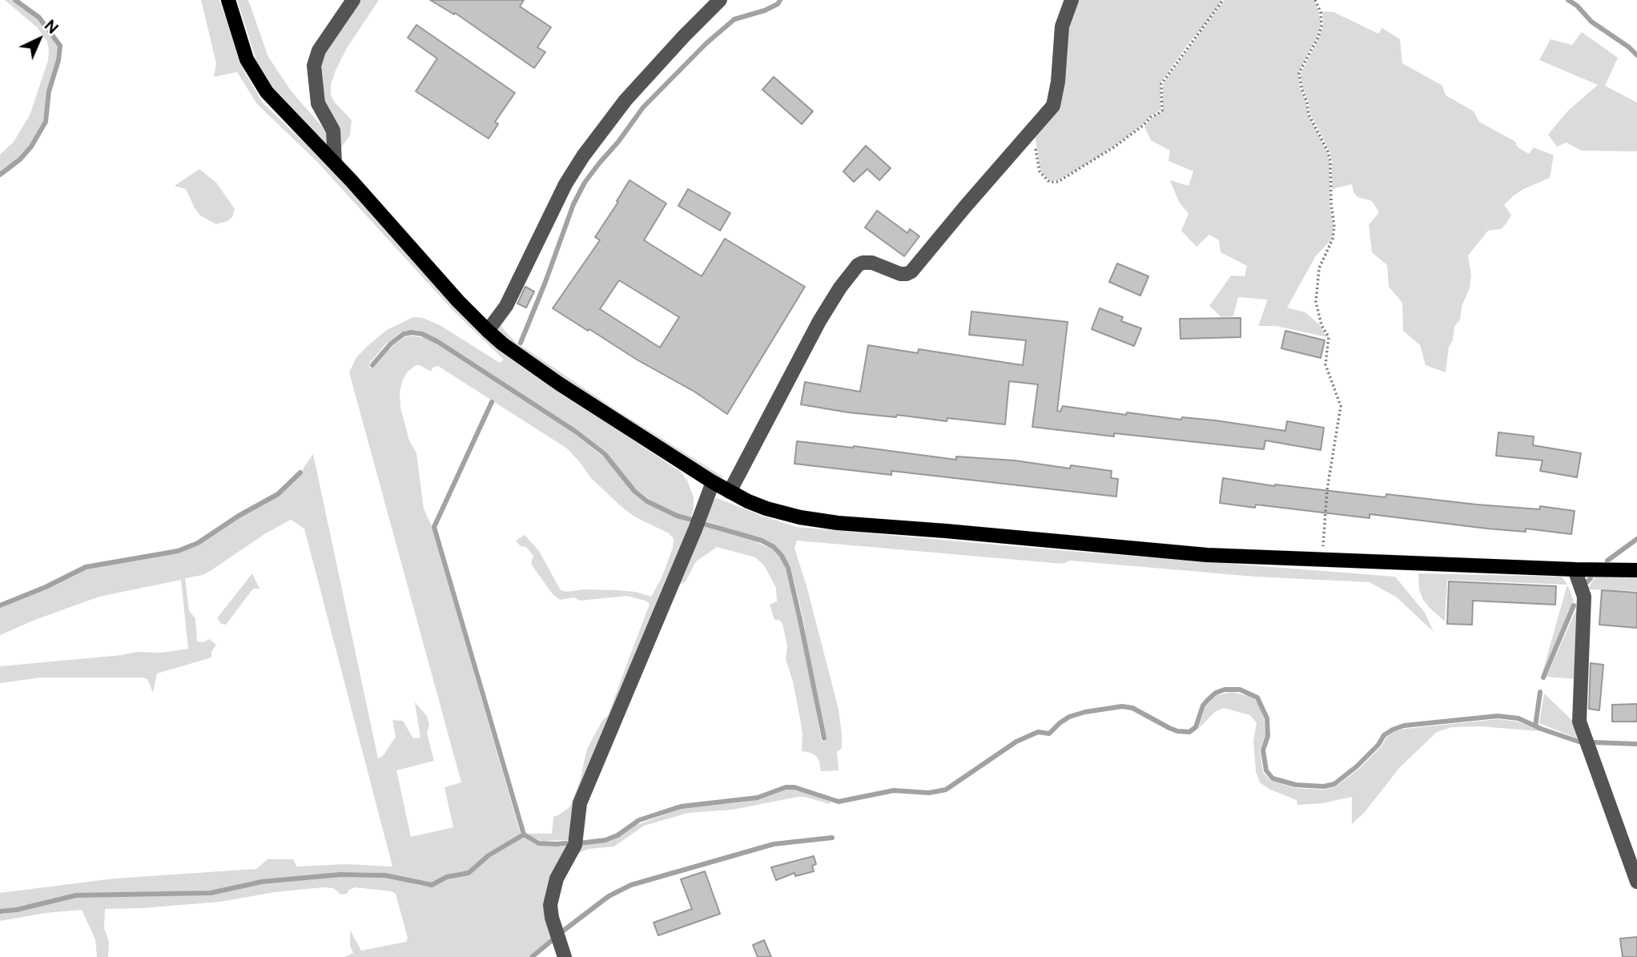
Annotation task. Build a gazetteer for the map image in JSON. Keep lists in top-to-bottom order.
{
  "north": "top right"
}
